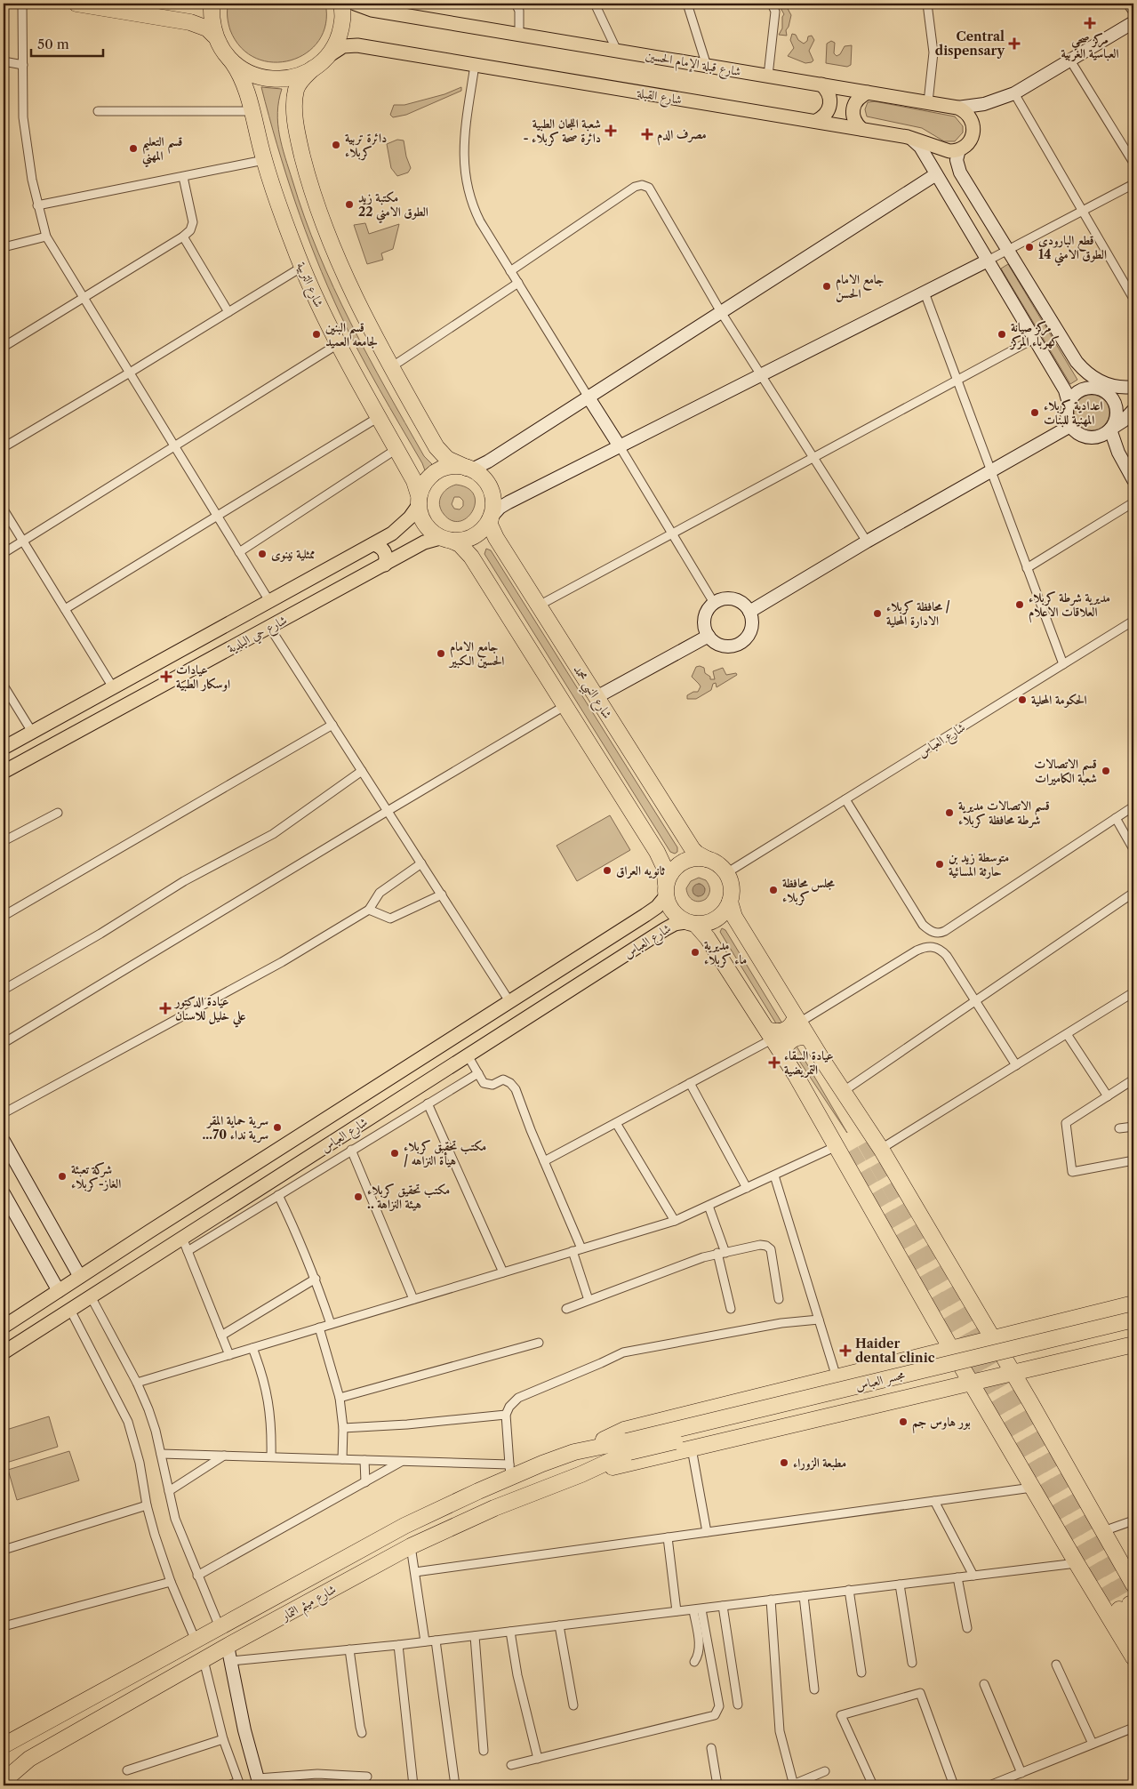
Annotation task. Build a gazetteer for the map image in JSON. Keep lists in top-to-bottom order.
{
  "streets": {
    "highway": [
      "شارع التربية",
      "شارع النبي محمد",
      "مجسر العباس",
      "شارع ميثم التمار"
    ],
    "main road": [
      "شارع قبلة الإمام الحسين",
      "شارع القبلة",
      "شارع حي البلدية",
      "شارع العباس"
    ]
  },
  "crossings": [
    ["شارع التربية", "شارع حي البلدية"],
    ["شارع التربية", "شارع النبي محمد"],
    ["شارع حي البلدية", "شارع النبي محمد"],
    ["شارع النبي محمد", "شارع العباس"],
    ["مجسر العباس", "شارع ميثم التمار"]
  ],
  "places": {
    "health": [
      "مركز صحي العباسية الغربية",
      "Central dispensary",
      "شعبة اللجان الطبية - دائرة صحة كربلاء",
      "مصرف الدم",
      "عيادات اوسكار الطبية",
      "عيادة الدكتور علي خليل للاسنان",
      "عيادة السقاء التمريضية",
      "Haider dental clinic"
    ],
    "other": [
      "دائرة تربية كربلاء",
      "قسم التعليم المهني",
      "مكتبة زيد الطوق الامني 22",
      "قطع البارودي الطوق الامني 14",
      "جامع الامام الحسن",
      "قسم البنين لجامعه العميد",
      "مركز صيانة كهرباء المركز",
      "اعدادية كربلاء المهنية للبنات",
      "ممثلية نينوى",
      "مديرية شرطة كربلاء العلاقات الاعلام",
      "محافظة كربلاء / الادارة المحلية",
      "جامع الامام الحسين الكبير",
      "الحكومة المحلية",
      "قسم الاتصالات شعبة الكاميرات",
      "قسم الاتصالات مديرية شرطة محافظة كربلاء",
      "متوسطة زيد بن حارثة المسائية",
      "ثانويه العراق",
      "مجلس محافظة كربلاء",
      "مديرية ماء كربلاء",
      "سرية حماية المقر ...سرية نداء 70",
      "مكتب تحقيق كربلاء / هيأة النزاهه",
      "شركة تعبئة الغاز-كربلاء",
      "مكتب تحقيق كربلاء .. هيئة النزاهة",
      "بور هاوس جم",
      "مطبعة الزوراء"
    ]
  },
  "scale_bar": "50 m"
}
